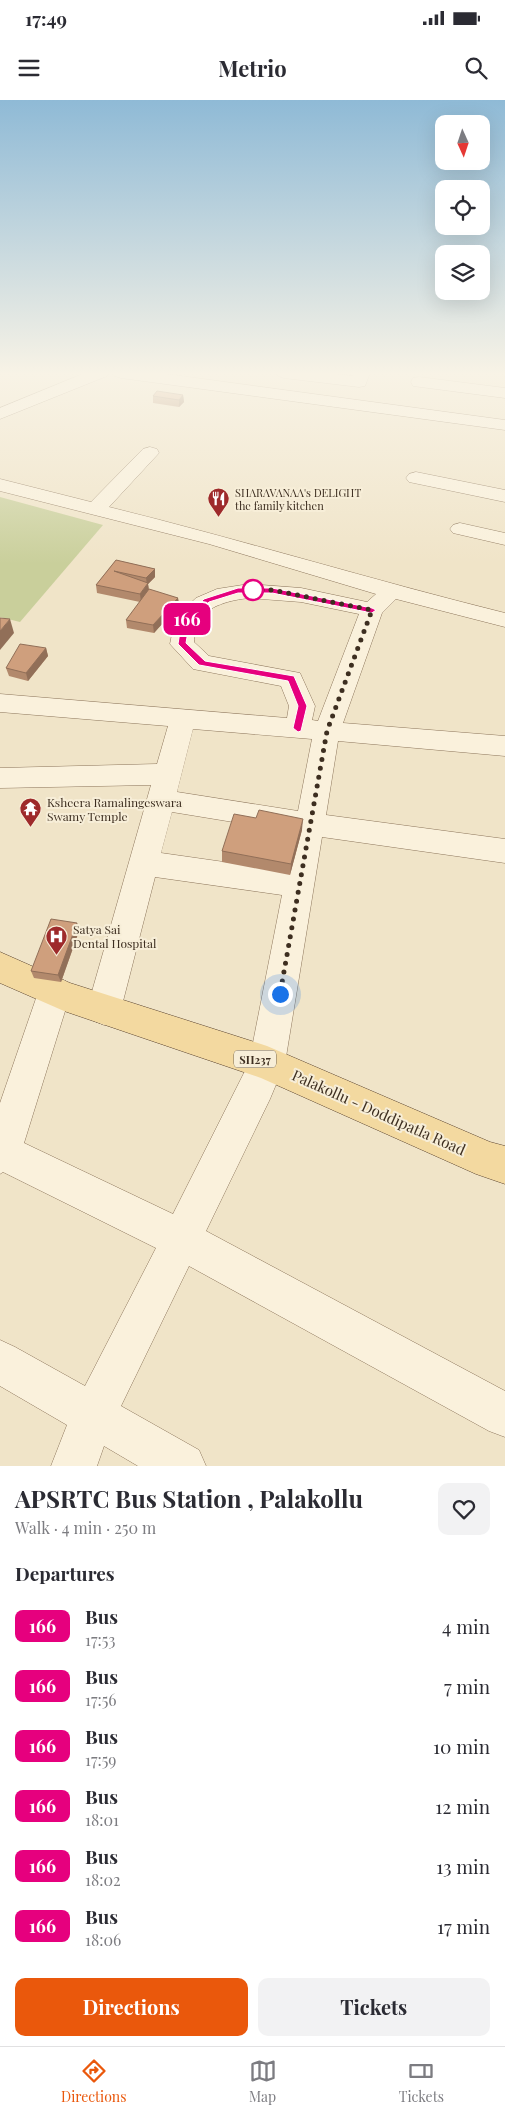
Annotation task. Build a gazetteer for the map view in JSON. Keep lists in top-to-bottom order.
{
  "streets": {
    "main road": ["SH237", "Palakollu - Doddipatla Road"]
  },
  "places": {
    "restaurant": ["SHARAVANAA's DELIGHT the family kitchen"],
    "temple": ["Ksheera Ramalingeswara Swamy Temple"],
    "hospital": ["Satya Sai Dental Hospital"]
  },
  "lines": ["bus line 166"],
  "north": "bottom",
  "page": {
    "status": "17:49",
    "header": "Metrio",
    "on_map": "166",
    "heading": [
      ["APSRTC Bus Station , Palakollu", "Walk · 4 min · 250 m"],
      "Departures"
    ],
    "list": [
      {
        "mark": "166",
        "name": "Bus",
        "note": "17:53",
        "value": "4 min"
      },
      {
        "mark": "166",
        "name": "Bus",
        "note": "17:56",
        "value": "7 min"
      },
      {
        "mark": "166",
        "name": "Bus",
        "note": "17:59",
        "value": "10 min"
      },
      {
        "mark": "166",
        "name": "Bus",
        "note": "18:01",
        "value": "12 min"
      },
      {
        "mark": "166",
        "name": "Bus",
        "note": "18:02",
        "value": "13 min"
      },
      {
        "mark": "166",
        "name": "Bus",
        "note": "18:06",
        "value": "17 min"
      }
    ],
    "buttons": ["Directions", "Tickets"],
    "tabs": ["Directions", "Map", "Tickets"]
  }
}
